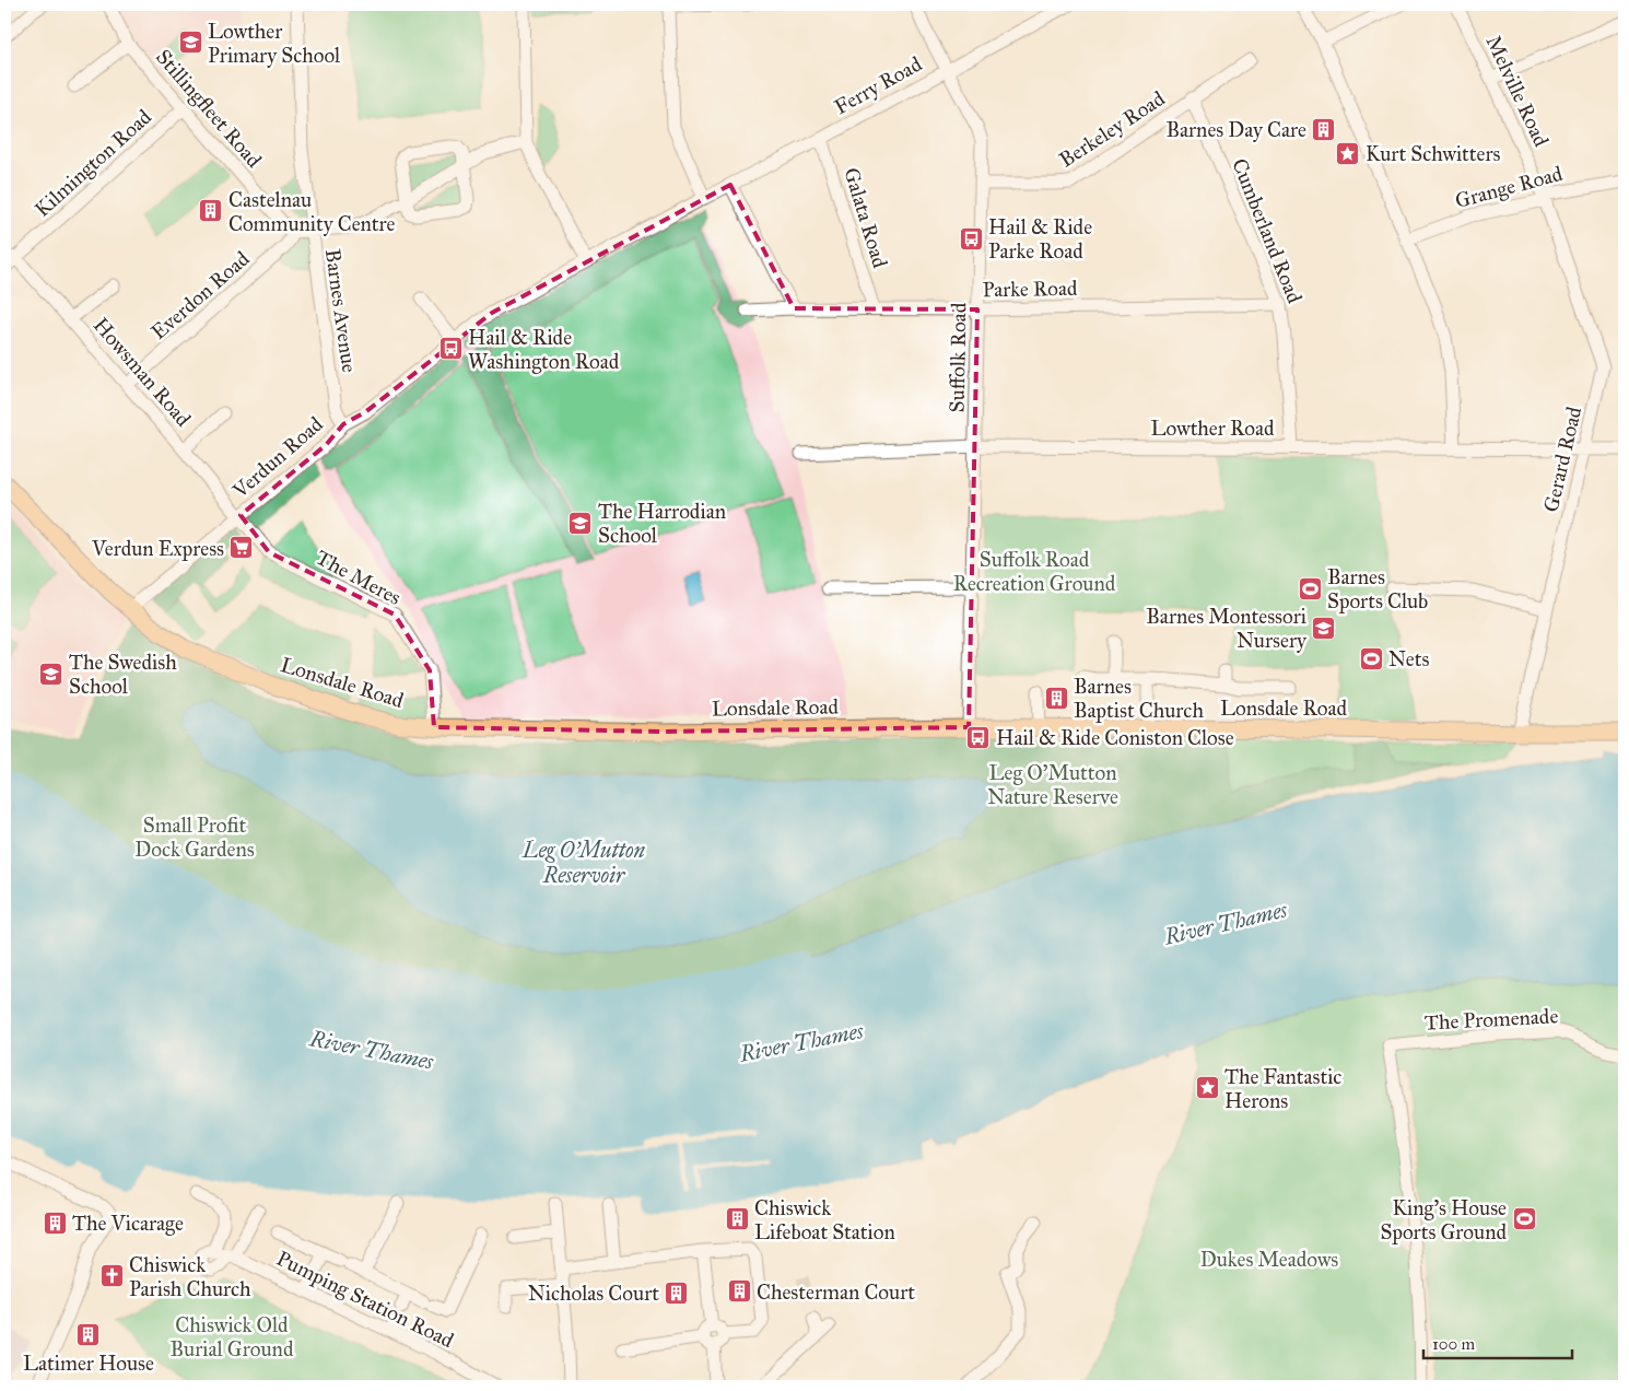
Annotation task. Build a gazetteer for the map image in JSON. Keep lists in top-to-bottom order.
{
  "streets": {
    "main road": ["Lonsdale Road"],
    "street": [
      "Ferry Road",
      "Melville Road",
      "Stillingfleet Road",
      "Berkeley Road",
      "Kilmington Road",
      "Grange Road",
      "Galata Road",
      "Cumberland Road",
      "Parke Road",
      "Everdon Road",
      "Barnes Avenue",
      "Suffolk Road",
      "Howsman Road",
      "Lowther Road",
      "Verdun Road",
      "Gerard Road",
      "The Meres",
      "The Promenade",
      "Pumping Station Road"
    ]
  },
  "crossings": [
    ["Ferry Road", "Galata Road"],
    ["Ferry Road", "Suffolk Road"],
    ["Ferry Road", "Verdun Road"],
    ["Melville Road", "Grange Road"],
    ["Melville Road", "Gerard Road"],
    ["Stillingfleet Road", "Kilmington Road"],
    ["Stillingfleet Road", "Everdon Road"],
    ["Berkeley Road", "Cumberland Road"],
    ["Berkeley Road", "Suffolk Road"],
    ["Kilmington Road", "Howsman Road"],
    ["Grange Road", "Gerard Road"],
    ["Galata Road", "Parke Road"],
    ["Cumberland Road", "Parke Road"],
    ["Cumberland Road", "Lowther Road"],
    ["Parke Road", "Suffolk Road"],
    ["Everdon Road", "Howsman Road"],
    ["Barnes Avenue", "Verdun Road"],
    ["Suffolk Road", "Lowther Road"],
    ["Suffolk Road", "Lonsdale Road"],
    ["Howsman Road", "Verdun Road"],
    ["Howsman Road", "The Meres"],
    ["Lowther Road", "Gerard Road"],
    ["Verdun Road", "The Meres"],
    ["Verdun Road", "Lonsdale Road"],
    ["Gerard Road", "Lonsdale Road"],
    ["The Meres", "Lonsdale Road"]
  ],
  "water": ["Leg O'Mutton Reservoir", "River Thames"],
  "parks": [
    "Suffolk Road Recreation Ground",
    "Leg O'Mutton Nature Reserve",
    "Small Profit Dock Gardens",
    "Dukes Meadows",
    "Chiswick Old Burial Ground"
  ],
  "places": {
    "school or university": [
      "Lowther Primary School",
      "The Harrodian School",
      "Barnes Montessori Nursery",
      "The Swedish School"
    ],
    "building": [
      "Barnes Day Care",
      "Castelnau Community Centre",
      "Barnes Baptist Church",
      "Chiswick Lifeboat Station",
      "The Vicarage",
      "Chesterman Court",
      "Nicholas Court",
      "Latimer House"
    ],
    "place": ["Kurt Schwitters", "The Fantastic Herons"],
    "bus stop": ["Hail & Ride Parke Road", "Hail & Ride Washington Road", "Hail & Ride Coniston Close"],
    "supermarket": ["Verdun Express"],
    "sports": ["Barnes Sports Club", "Nets", "King's House Sports Ground"],
    "church": ["Chiswick Parish Church"]
  },
  "scale_bar": "100 m"
}
